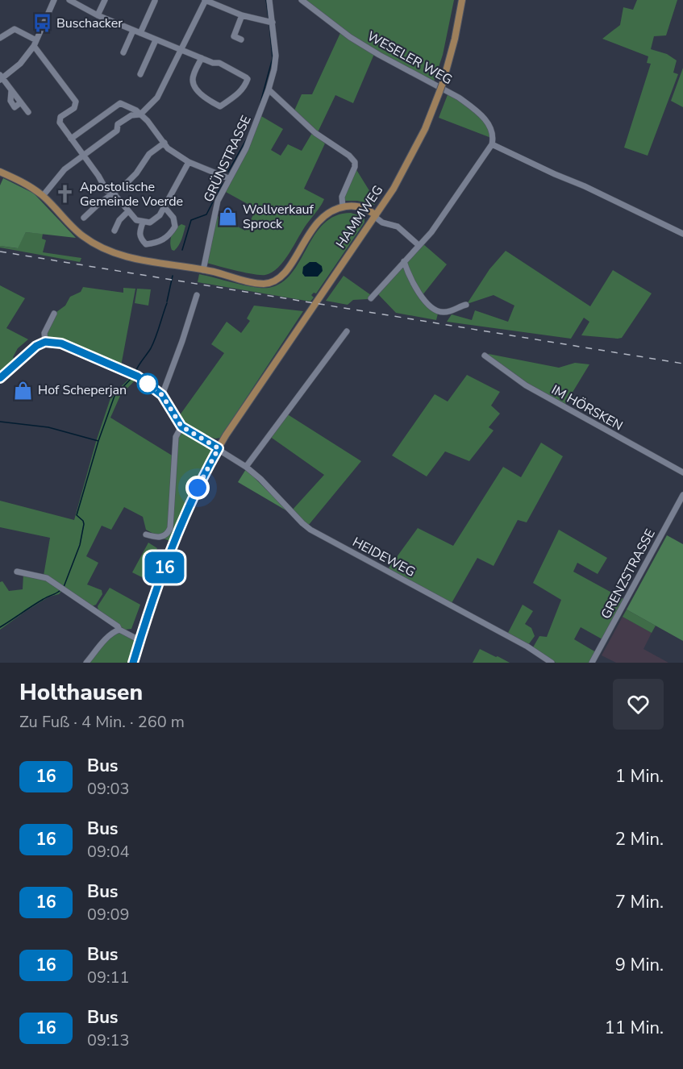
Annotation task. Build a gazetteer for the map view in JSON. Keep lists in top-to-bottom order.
{
  "streets": {
    "main road": ["HAMMWEG"],
    "street": [
      "WESELER WEG",
      "GRÜNSTRASSE",
      "IM HÖRSKEN",
      "HEIDEWEG",
      "GRENZSTRASSE"
    ]
  },
  "crossings": [
    ["HAMMWEG", "HEIDEWEG"]
  ],
  "places": {
    "bus stop": ["Buschacker"],
    "church": ["Apostolische Gemeinde Voerde"],
    "shop": ["Wollverkauf Sprock", "Hof Scheperjan"]
  },
  "lines": ["bus line 16"],
  "page": {
    "on_map": "16",
    "heading": ["Holthausen", "Zu Fuß · 4 Min. · 260 m"],
    "list": [
      {
        "mark": "16",
        "name": "Bus",
        "note": "09:03",
        "value": "1 Min."
      },
      {
        "mark": "16",
        "name": "Bus",
        "note": "09:04",
        "value": "2 Min."
      },
      {
        "mark": "16",
        "name": "Bus",
        "note": "09:09",
        "value": "7 Min."
      },
      {
        "mark": "16",
        "name": "Bus",
        "note": "09:11",
        "value": "9 Min."
      },
      {
        "mark": "16",
        "name": "Bus",
        "note": "09:13",
        "value": "11 Min."
      }
    ]
  }
}
